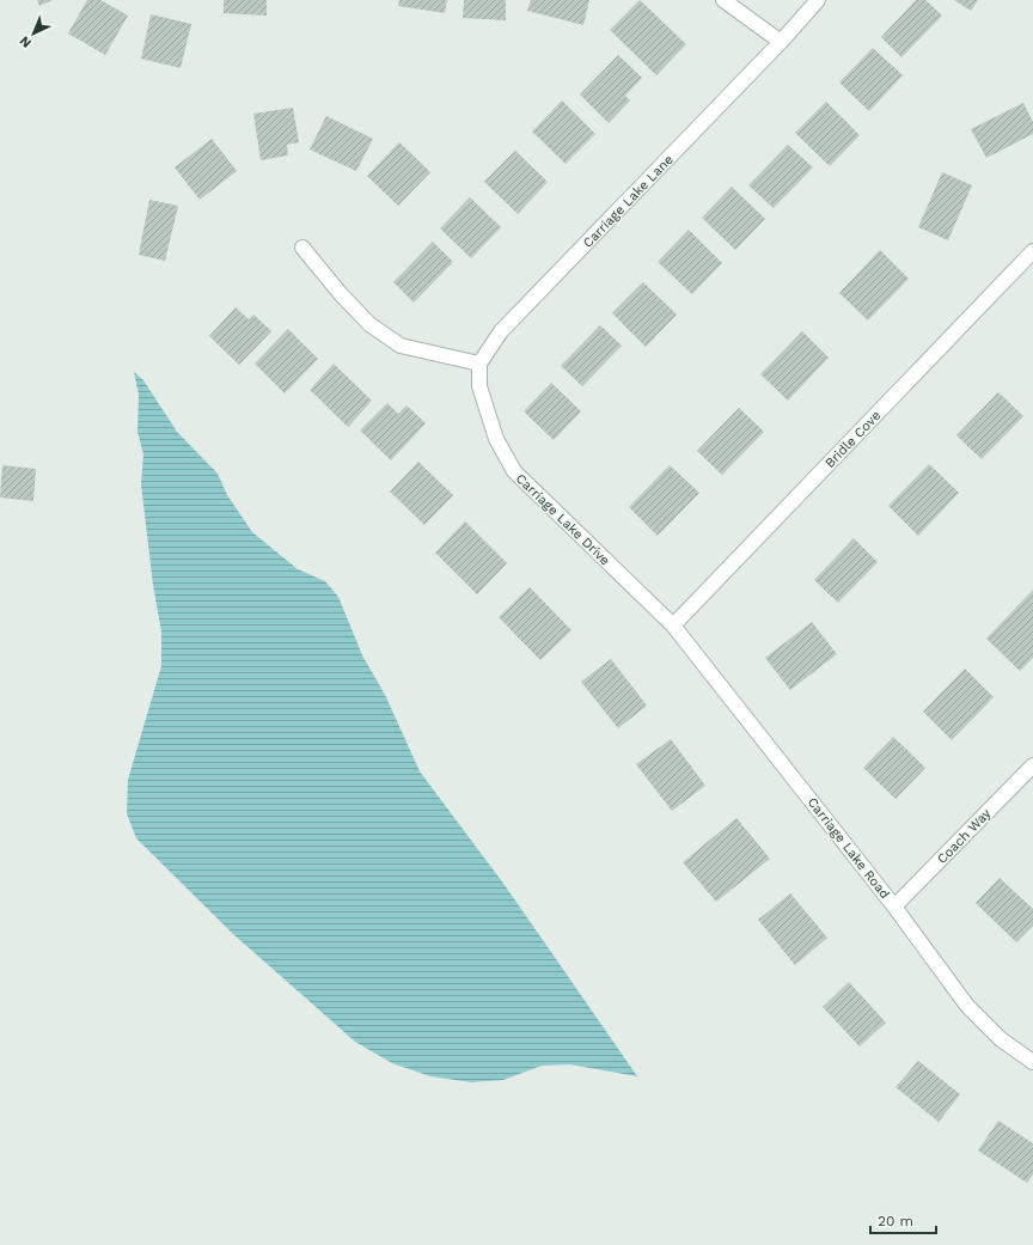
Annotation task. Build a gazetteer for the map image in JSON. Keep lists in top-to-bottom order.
{
  "streets": {
    "street": [
      "Carriage Lake Lane",
      "Bridle Cove",
      "Carriage Lake Drive",
      "Coach Way",
      "Carriage Lake Road"
    ]
  },
  "crossings": [
    ["Carriage Lake Lane", "Carriage Lake Drive"],
    ["Bridle Cove", "Carriage Lake Drive"],
    ["Bridle Cove", "Carriage Lake Road"],
    ["Carriage Lake Drive", "Carriage Lake Road"],
    ["Coach Way", "Carriage Lake Road"]
  ],
  "scale_bar": "20 m",
  "north": "bottom left"
}
